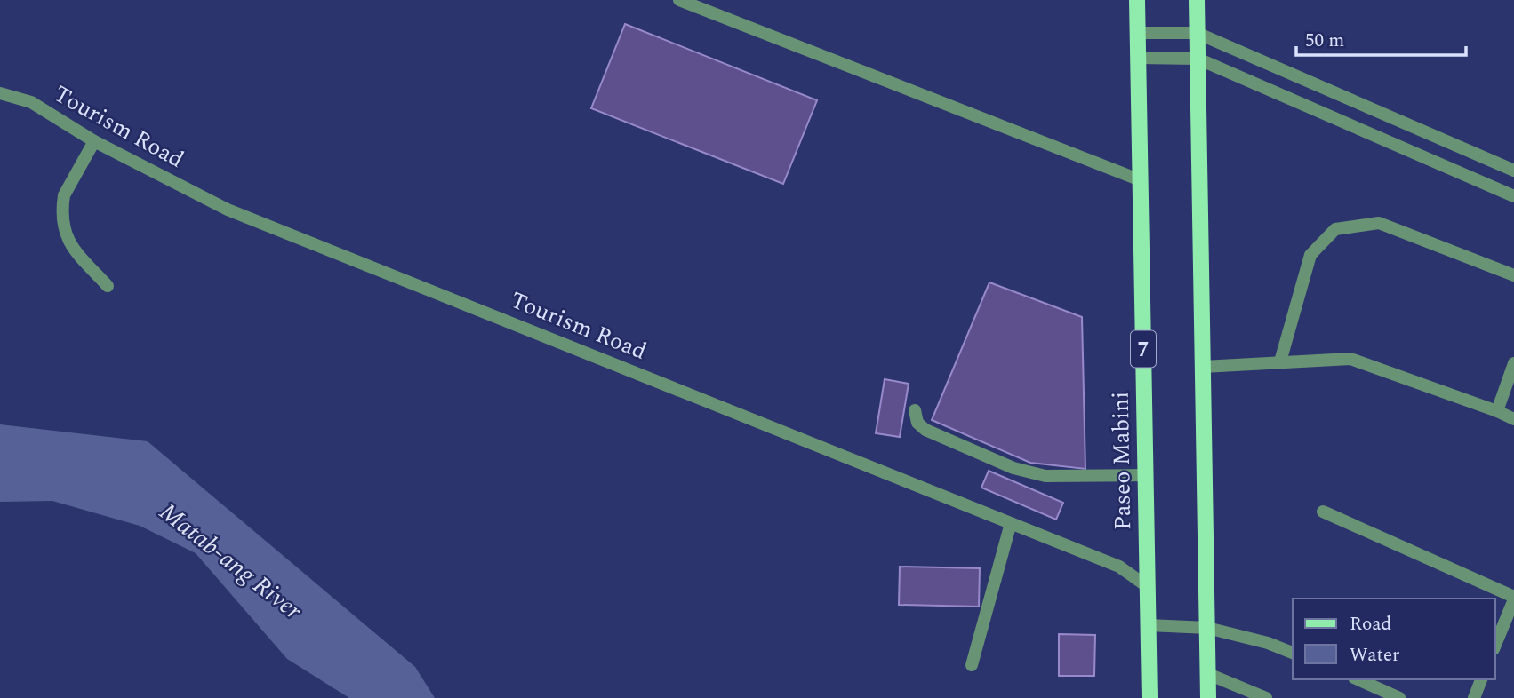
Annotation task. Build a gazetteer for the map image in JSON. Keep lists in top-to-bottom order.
{
  "streets": {
    "main road": ["7", "Paseo Mabini"],
    "street": ["Tourism Road"]
  },
  "crossings": [
    ["Tourism Road", "Paseo Mabini"]
  ],
  "water": ["Matab-ang River"],
  "legend": ["Road", "Water"],
  "scale_bar": "50 m"
}
